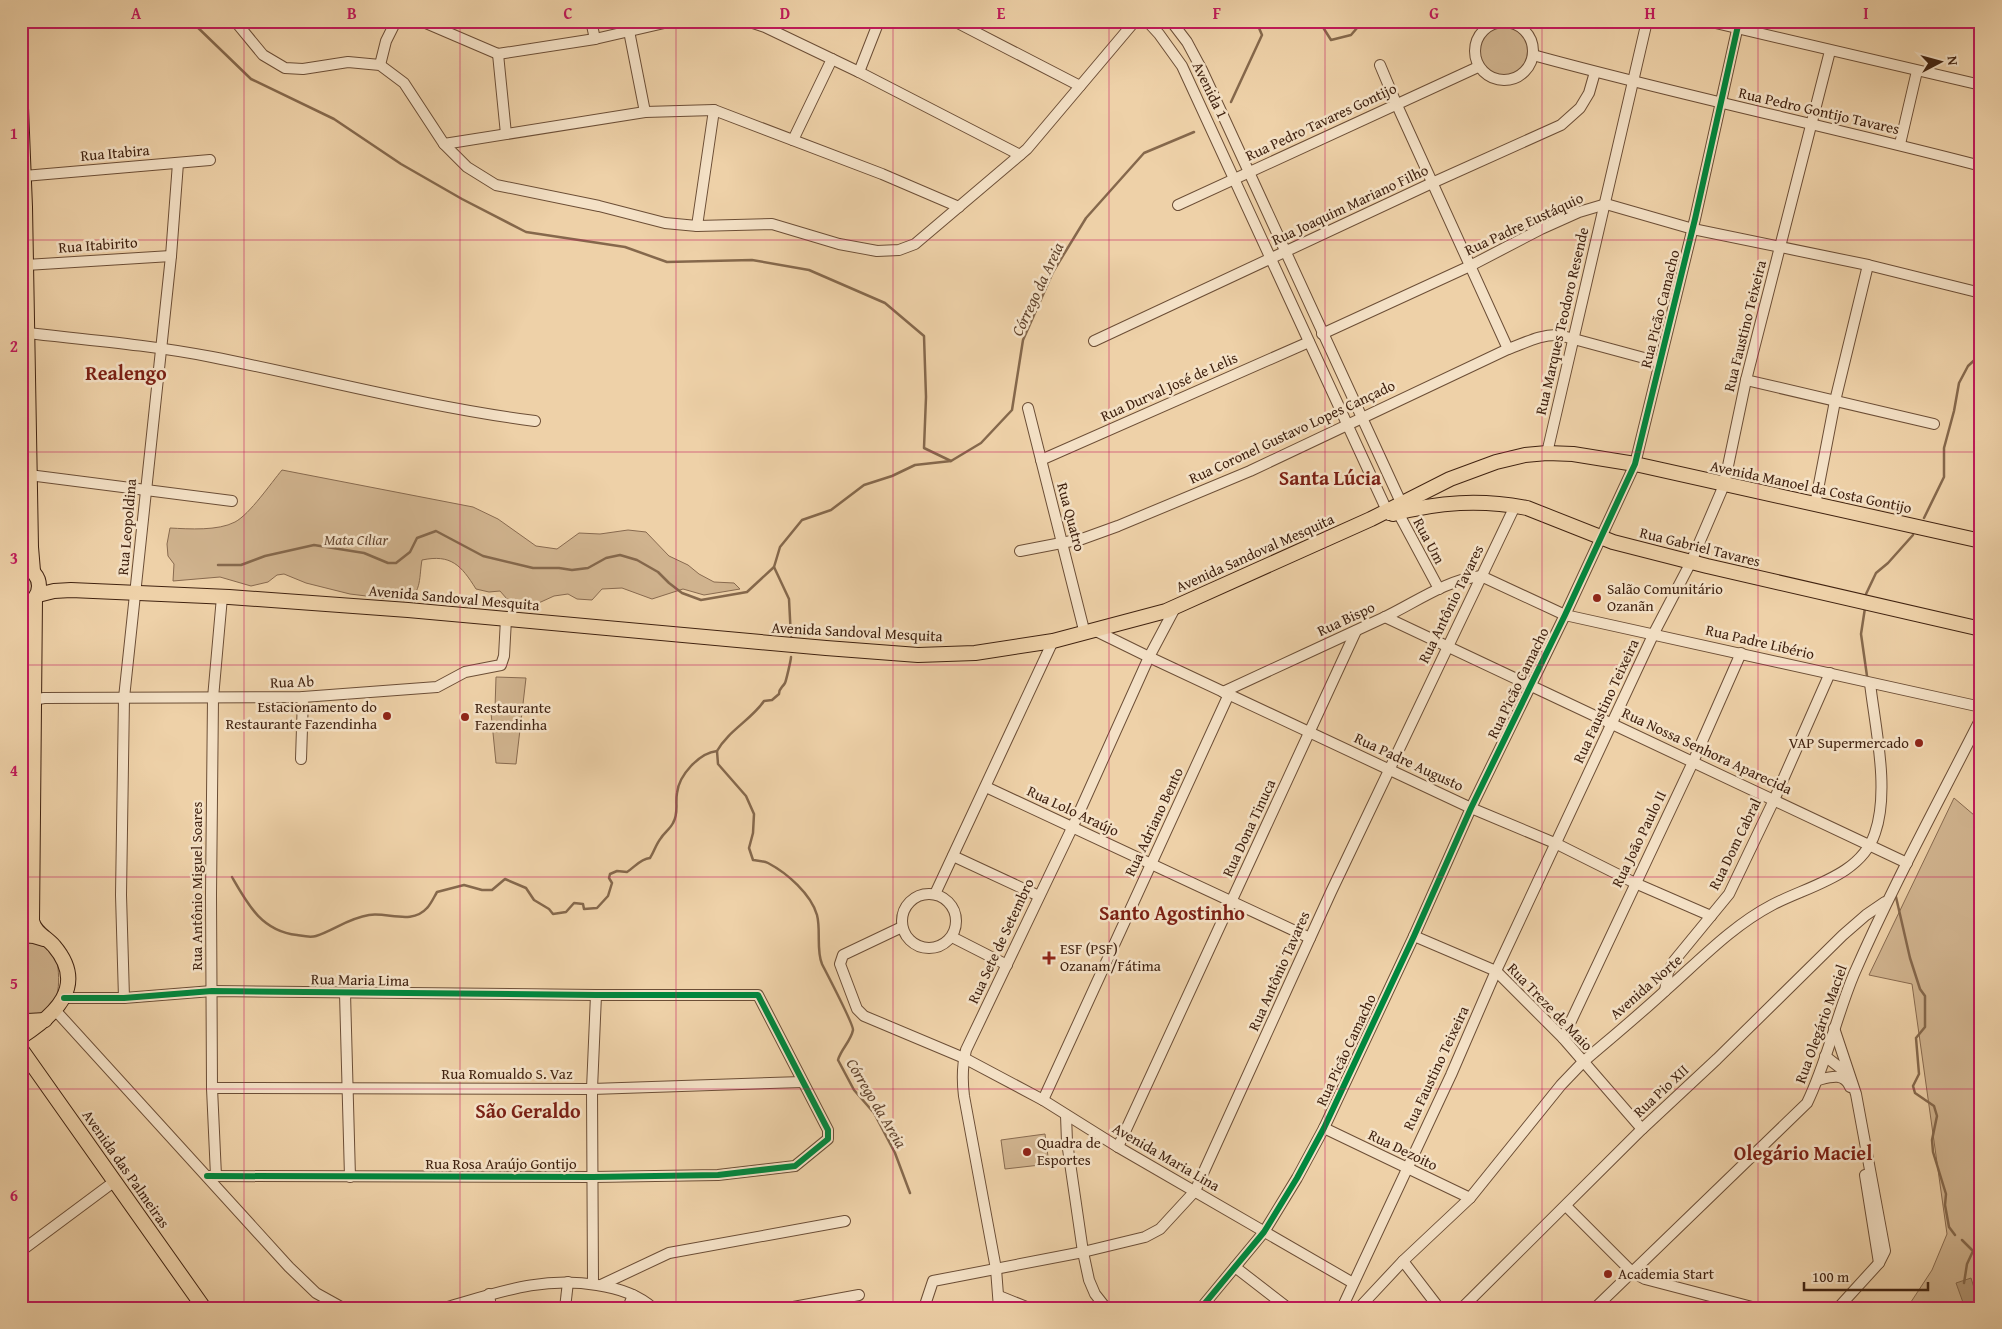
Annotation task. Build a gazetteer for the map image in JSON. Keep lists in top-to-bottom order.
{
  "streets": {
    "main road": [
      "Avenida Manoel da Costa Gontijo",
      "Rua Gabriel Tavares",
      "Avenida Sandoval Mesquita",
      "Avenida das Palmeiras"
    ],
    "street": [
      "Avenida 1",
      "Rua Pedro Gontijo Tavares",
      "Rua Pedro Tavares Gontijo",
      "Rua Itabira",
      "Rua Joaquim Mariano Filho",
      "Rua Padre Eustáquio",
      "Rua Itabirito",
      "Rua Picão Camacho",
      "Rua Marques Teodoro Resende",
      "Rua Faustino Teixeira",
      "Rua Durval José de Lelis",
      "Rua Coronel Gustavo Lopes Cançado",
      "Rua Quatro",
      "Rua Leopoldina",
      "Rua Um",
      "Rua Antônio Tavares",
      "Rua Bispo",
      "Rua Padre Libério",
      "Rua Ab",
      "Rua Nossa Senhora Aparecida",
      "Rua Padre Augusto",
      "Rua Lolo Araújo",
      "Rua Adriano Bento",
      "Rua Dona Tinuca",
      "Rua João Paulo II",
      "Rua Dom Cabral",
      "Rua Antônio Miguel Soares",
      "Rua Sete de Setembro",
      "Rua Maria Lima",
      "Avenida Norte",
      "Rua Treze de Maio",
      "Rua Olegário Maciel",
      "Rua Romualdo S. Vaz",
      "Rua Pio XII",
      "Rua Dezoito",
      "Avenida Maria Lina",
      "Rua Rosa Araújo Gontijo"
    ]
  },
  "crossings": [
    ["Avenida 1", "Rua Pedro Tavares Gontijo"],
    ["Avenida 1", "Rua Joaquim Mariano Filho"],
    ["Avenida 1", "Rua Padre Eustáquio"],
    ["Avenida 1", "Rua Durval José de Lelis"],
    ["Avenida 1", "Rua Coronel Gustavo Lopes Cançado"],
    ["Avenida 1", "Rua Um"],
    ["Avenida 1", "Rua Gabriel Tavares"],
    ["Avenida 1", "Avenida Sandoval Mesquita"],
    ["Rua Pedro Gontijo Tavares", "Rua Pedro Tavares Gontijo"],
    ["Rua Pedro Gontijo Tavares", "Rua Joaquim Mariano Filho"],
    ["Rua Pedro Gontijo Tavares", "Rua Picão Camacho"],
    ["Rua Pedro Gontijo Tavares", "Rua Marques Teodoro Resende"],
    ["Rua Pedro Gontijo Tavares", "Rua Faustino Teixeira"],
    ["Rua Itabira", "Rua Leopoldina"],
    ["Rua Padre Eustáquio", "Rua Picão Camacho"],
    ["Rua Padre Eustáquio", "Rua Marques Teodoro Resende"],
    ["Rua Padre Eustáquio", "Rua Faustino Teixeira"],
    ["Rua Itabirito", "Rua Leopoldina"],
    ["Rua Picão Camacho", "Rua Coronel Gustavo Lopes Cançado"],
    ["Rua Picão Camacho", "Avenida Manoel da Costa Gontijo"],
    ["Rua Picão Camacho", "Rua Gabriel Tavares"],
    ["Rua Picão Camacho", "Avenida Sandoval Mesquita"],
    ["Rua Picão Camacho", "Rua Padre Libério"],
    ["Rua Picão Camacho", "Rua Nossa Senhora Aparecida"],
    ["Rua Picão Camacho", "Rua Padre Augusto"],
    ["Rua Picão Camacho", "Rua Treze de Maio"],
    ["Rua Picão Camacho", "Rua Dezoito"],
    ["Rua Picão Camacho", "Avenida Maria Lina"],
    ["Rua Marques Teodoro Resende", "Rua Coronel Gustavo Lopes Cançado"],
    ["Rua Marques Teodoro Resende", "Avenida Sandoval Mesquita"],
    ["Rua Faustino Teixeira", "Avenida Manoel da Costa Gontijo"],
    ["Rua Faustino Teixeira", "Rua Gabriel Tavares"],
    ["Rua Faustino Teixeira", "Rua Padre Libério"],
    ["Rua Faustino Teixeira", "Rua Nossa Senhora Aparecida"],
    ["Rua Faustino Teixeira", "Rua Padre Augusto"],
    ["Rua Faustino Teixeira", "Rua Treze de Maio"],
    ["Rua Faustino Teixeira", "Rua Dezoito"],
    ["Rua Faustino Teixeira", "Avenida Maria Lina"],
    ["Rua Durval José de Lelis", "Rua Quatro"],
    ["Rua Coronel Gustavo Lopes Cançado", "Rua Quatro"],
    ["Avenida Manoel da Costa Gontijo", "Avenida Sandoval Mesquita"],
    ["Rua Quatro", "Avenida Sandoval Mesquita"],
    ["Rua Quatro", "Rua Padre Augusto"],
    ["Rua Leopoldina", "Avenida Sandoval Mesquita"],
    ["Rua Leopoldina", "Rua Ab"],
    ["Rua Leopoldina", "Rua Maria Lima"],
    ["Rua Um", "Rua Gabriel Tavares"],
    ["Rua Um", "Avenida Sandoval Mesquita"],
    ["Rua Um", "Rua Bispo"],
    ["Rua Gabriel Tavares", "Avenida Sandoval Mesquita"],
    ["Rua Gabriel Tavares", "Rua Antônio Tavares"],
    ["Avenida Sandoval Mesquita", "Rua Ab"],
    ["Avenida Sandoval Mesquita", "Rua Padre Augusto"],
    ["Avenida Sandoval Mesquita", "Rua Antônio Miguel Soares"],
    ["Avenida Sandoval Mesquita", "Rua Sete de Setembro"],
    ["Rua Antônio Tavares", "Rua Bispo"],
    ["Rua Antônio Tavares", "Rua Padre Libério"],
    ["Rua Antônio Tavares", "Rua Nossa Senhora Aparecida"],
    ["Rua Antônio Tavares", "Rua Padre Augusto"],
    ["Rua Antônio Tavares", "Rua Lolo Araújo"],
    ["Rua Antônio Tavares", "Rua Sete de Setembro"],
    ["Rua Antônio Tavares", "Avenida Maria Lina"],
    ["Rua Bispo", "Rua Padre Libério"],
    ["Rua Bispo", "Rua Nossa Senhora Aparecida"],
    ["Rua Bispo", "Rua Padre Augusto"],
    ["Rua Bispo", "Rua Adriano Bento"],
    ["Rua Bispo", "Rua Dona Tinuca"],
    ["Rua Padre Libério", "Rua João Paulo II"],
    ["Rua Padre Libério", "Rua Dom Cabral"],
    ["Rua Padre Libério", "Avenida Norte"],
    ["Rua Ab", "Rua Antônio Miguel Soares"],
    ["Rua Nossa Senhora Aparecida", "Rua João Paulo II"],
    ["Rua Nossa Senhora Aparecida", "Rua Dom Cabral"],
    ["Rua Nossa Senhora Aparecida", "Avenida Norte"],
    ["Rua Nossa Senhora Aparecida", "Rua Olegário Maciel"],
    ["Rua Padre Augusto", "Rua Adriano Bento"],
    ["Rua Padre Augusto", "Rua Dona Tinuca"],
    ["Rua Padre Augusto", "Rua João Paulo II"],
    ["Rua Padre Augusto", "Rua Dom Cabral"],
    ["Rua Padre Augusto", "Rua Sete de Setembro"],
    ["Rua Lolo Araújo", "Rua Adriano Bento"],
    ["Rua Lolo Araújo", "Rua Dona Tinuca"],
    ["Rua Lolo Araújo", "Rua Sete de Setembro"],
    ["Rua Adriano Bento", "Avenida Maria Lina"],
    ["Rua Dona Tinuca", "Avenida Maria Lina"],
    ["Rua João Paulo II", "Rua Treze de Maio"],
    ["Rua Dom Cabral", "Avenida Norte"],
    ["Rua Antônio Miguel Soares", "Rua Maria Lima"],
    ["Rua Antônio Miguel Soares", "Rua Romualdo S. Vaz"],
    ["Rua Antônio Miguel Soares", "Rua Rosa Araújo Gontijo"],
    ["Rua Sete de Setembro", "Avenida Maria Lina"],
    ["Rua Maria Lima", "Rua Romualdo S. Vaz"],
    ["Rua Maria Lima", "Rua Rosa Araújo Gontijo"],
    ["Avenida Norte", "Rua Treze de Maio"],
    ["Avenida Norte", "Rua Dezoito"],
    ["Rua Treze de Maio", "Rua Pio XII"],
    ["Rua Olegário Maciel", "Rua Pio XII"],
    ["Rua Romualdo S. Vaz", "Rua Rosa Araújo Gontijo"]
  ],
  "districts": [
    "Realengo",
    "Santa Lúcia",
    "Santo Agostinho",
    "São Geraldo",
    "Olegário Maciel"
  ],
  "water": ["Córrego da Areia"],
  "parks": ["Mata Ciliar"],
  "places": {
    "other": [
      "Salão Comunitário Ozanãn",
      "Estacionamento do Restaurante Fazendinha",
      "Restaurante Fazendinha",
      "VAP Supermercado",
      "Quadra de Esportes",
      "Academia Start"
    ],
    "health": ["ESF (PSF) Ozanam/Fátima"]
  },
  "scale_bar": "100 m",
  "north": "right",
  "grid": {
    "columns": [
      "A",
      "B",
      "C",
      "D",
      "E",
      "F",
      "G",
      "H",
      "I"
    ],
    "rows": [
      "1",
      "2",
      "3",
      "4",
      "5",
      "6"
    ]
  }
}
